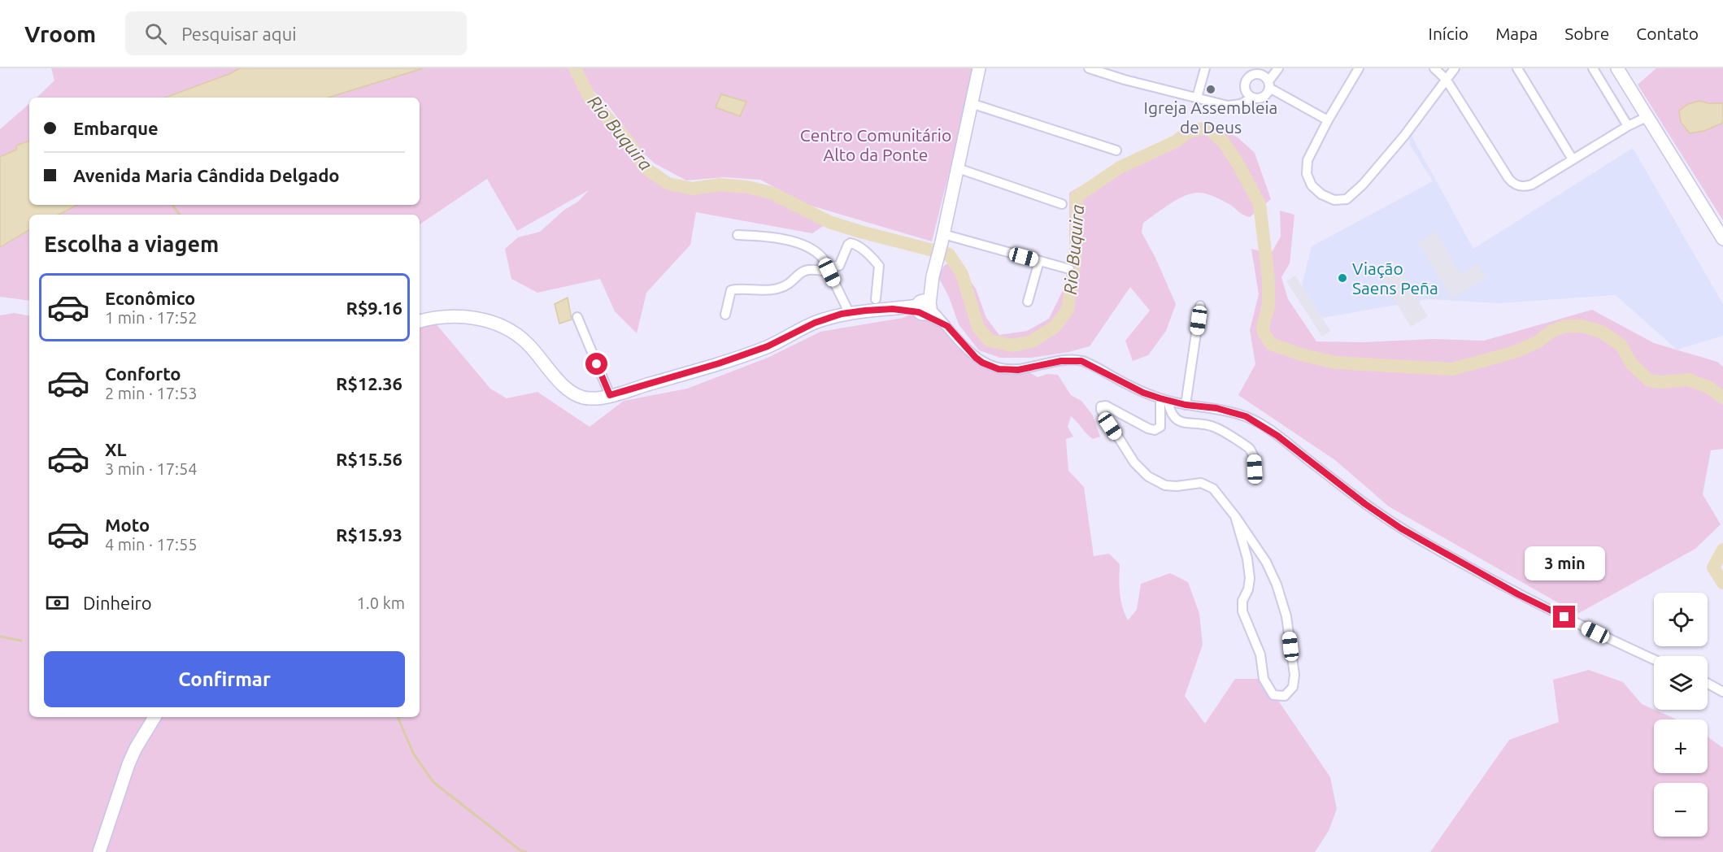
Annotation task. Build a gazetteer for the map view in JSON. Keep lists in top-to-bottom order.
{
  "water": ["Rio Buquira"],
  "parks": ["Centro Comunitário Alto da Ponte"],
  "places": ["Igreja Assembleia de Deus", "Viação Saens Peña"],
  "page": {
    "header": "Vroom",
    "search": "Pesquisar aqui",
    "nav": [
      "Início",
      "Mapa",
      "Sobre",
      "Contato"
    ],
    "banner": ["Embarque", "Avenida Maria Cândida Delgado"],
    "heading": "Escolha a viagem",
    "list": [
      {
        "name": "Econômico",
        "note": "1 min · 17:52",
        "value": "R$9.16"
      },
      {
        "name": "Conforto",
        "note": "2 min · 17:53",
        "value": "R$12.36"
      },
      {
        "name": "XL",
        "note": "3 min · 17:54",
        "value": "R$15.56"
      },
      {
        "name": "Moto",
        "note": "4 min · 17:55",
        "value": "R$15.93"
      }
    ],
    "bubble": "3 min",
    "pay": ["Dinheiro", "1.0 km"],
    "map_buttons": ["+", "−"],
    "buttons": "Confirmar"
  }
}
